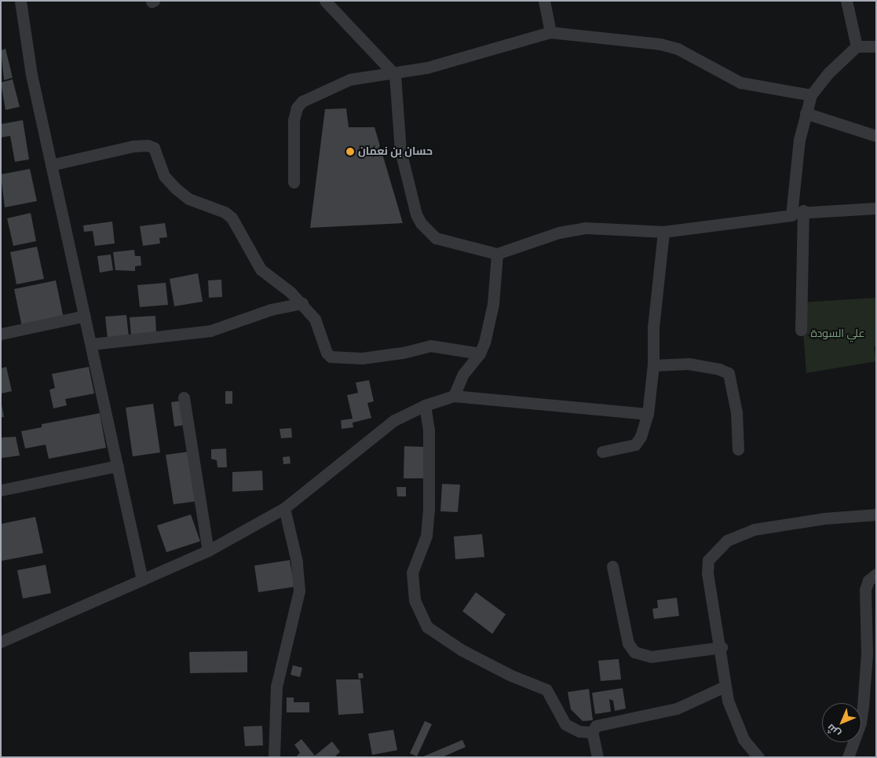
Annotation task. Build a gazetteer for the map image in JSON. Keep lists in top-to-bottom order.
{
  "parks": ["علي السودة"],
  "places": ["حسان بن نعمان"],
  "north": "bottom left"
}
